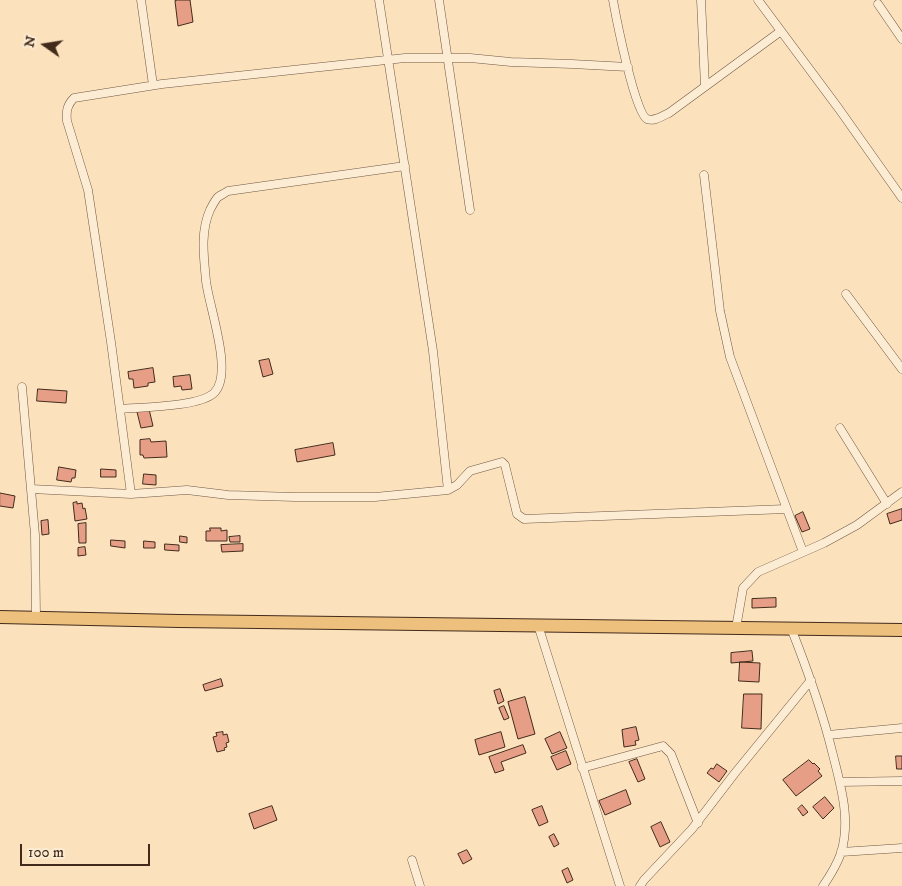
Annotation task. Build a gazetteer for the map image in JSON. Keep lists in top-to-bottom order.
{
  "scale_bar": "100 m",
  "north": "left"
}
